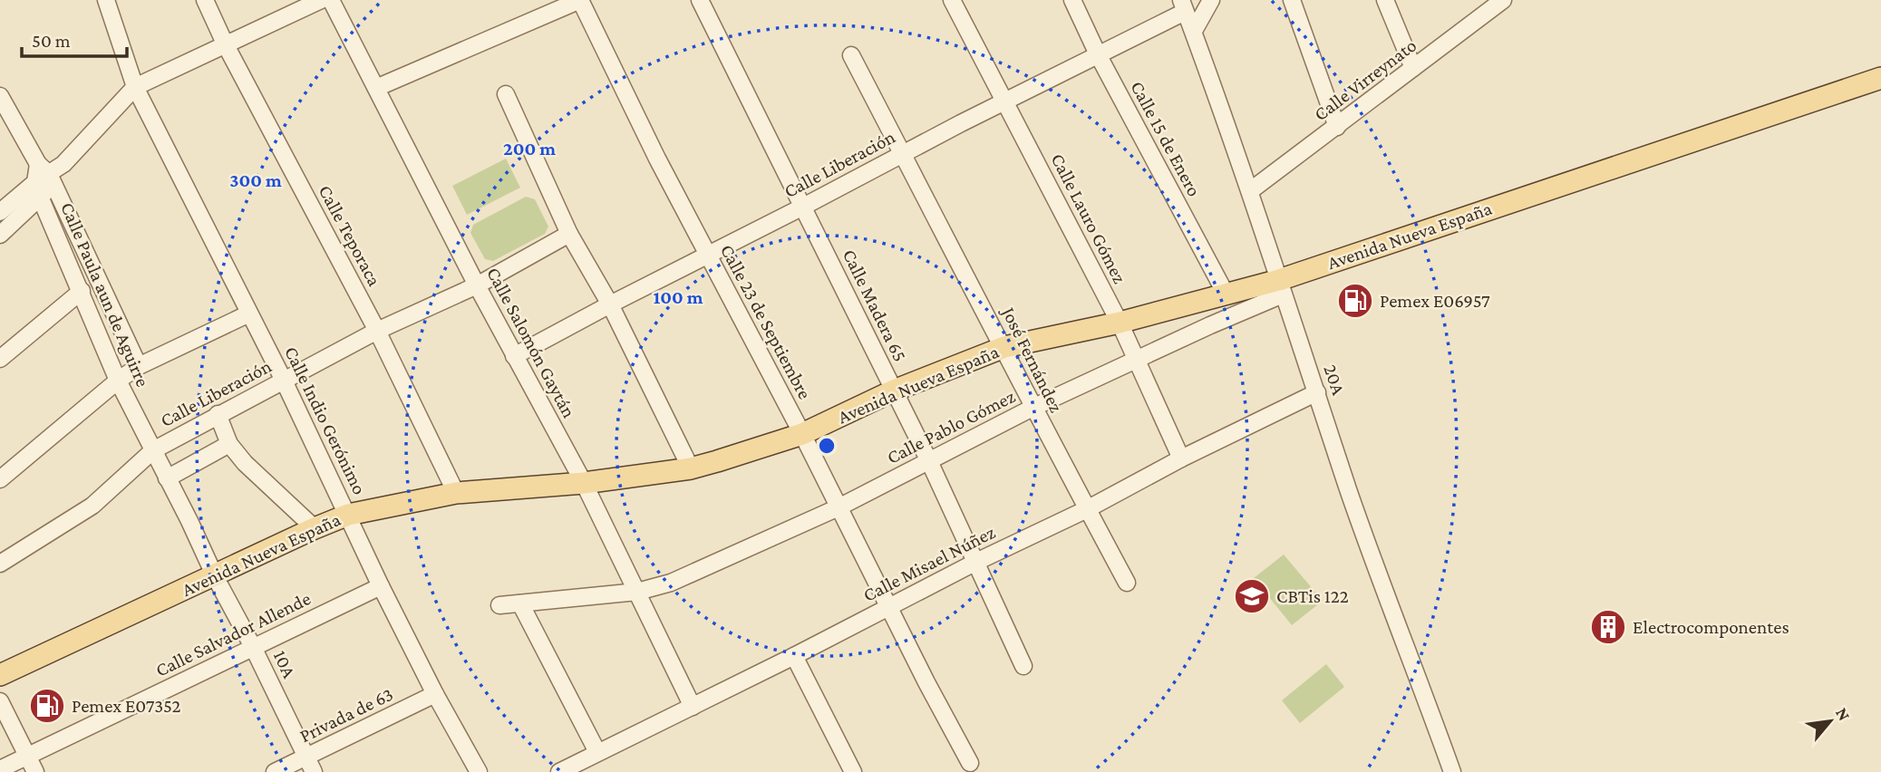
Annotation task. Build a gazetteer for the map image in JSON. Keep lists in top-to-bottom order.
{
  "streets": {
    "main road": ["Avenida Nueva España"],
    "street": [
      "Calle Virreynato",
      "Calle 15 de Enero",
      "Calle Liberación",
      "Calle Lauro Gómez",
      "Calle Teporaca",
      "Calle Paula aun de Aguirre",
      "Calle Madera 65",
      "Calle 23 de Septiembre",
      "Calle Salomón Gaytán",
      "José Fernández",
      "20A",
      "Calle Indio Gerónimo",
      "Calle Pablo Gómez",
      "Calle Misael Núñez",
      "Calle Salvador Allende",
      "10A",
      "Privada de 63"
    ]
  },
  "crossings": [
    ["Calle Virreynato", "20A"],
    ["Calle 15 de Enero", "Calle Liberación"],
    ["Calle 15 de Enero", "Avenida Nueva España"],
    ["Calle Liberación", "Calle Lauro Gómez"],
    ["Calle Liberación", "Calle Teporaca"],
    ["Calle Liberación", "Calle Paula aun de Aguirre"],
    ["Calle Liberación", "Calle Madera 65"],
    ["Calle Liberación", "Calle 23 de Septiembre"],
    ["Calle Liberación", "Calle Salomón Gaytán"],
    ["Calle Liberación", "José Fernández"],
    ["Calle Liberación", "20A"],
    ["Calle Liberación", "Calle Indio Gerónimo"],
    ["Calle Lauro Gómez", "Avenida Nueva España"],
    ["Calle Lauro Gómez", "Calle Pablo Gómez"],
    ["Calle Lauro Gómez", "Calle Misael Núñez"],
    ["Calle Teporaca", "Avenida Nueva España"],
    ["Avenida Nueva España", "Calle Paula aun de Aguirre"],
    ["Avenida Nueva España", "Calle Madera 65"],
    ["Avenida Nueva España", "Calle 23 de Septiembre"],
    ["Avenida Nueva España", "Calle Salomón Gaytán"],
    ["Avenida Nueva España", "José Fernández"],
    ["Avenida Nueva España", "20A"],
    ["Avenida Nueva España", "Calle Indio Gerónimo"],
    ["Avenida Nueva España", "Calle Pablo Gómez"],
    ["Avenida Nueva España", "10A"],
    ["Calle Paula aun de Aguirre", "10A"],
    ["Calle Madera 65", "Calle Pablo Gómez"],
    ["Calle Madera 65", "Calle Misael Núñez"],
    ["Calle 23 de Septiembre", "Calle Pablo Gómez"],
    ["Calle 23 de Septiembre", "Calle Misael Núñez"],
    ["Calle Salomón Gaytán", "Calle Pablo Gómez"],
    ["Calle Salomón Gaytán", "Calle Misael Núñez"],
    ["José Fernández", "Calle Pablo Gómez"],
    ["José Fernández", "Calle Misael Núñez"],
    ["20A", "Calle Pablo Gómez"],
    ["20A", "Calle Misael Núñez"],
    ["Calle Indio Gerónimo", "Calle Salvador Allende"],
    ["Calle Indio Gerónimo", "Privada de 63"],
    ["Calle Salvador Allende", "10A"],
    ["10A", "Privada de 63"]
  ],
  "places": {
    "fuel station": ["Pemex E06957", "Pemex E07352"],
    "school or university": ["CBTis 122"],
    "building": ["Electrocomponentes"]
  },
  "scale_bar": "50 m",
  "north": "top right",
  "rings": ["200 m", "300 m", "100 m"]
}
